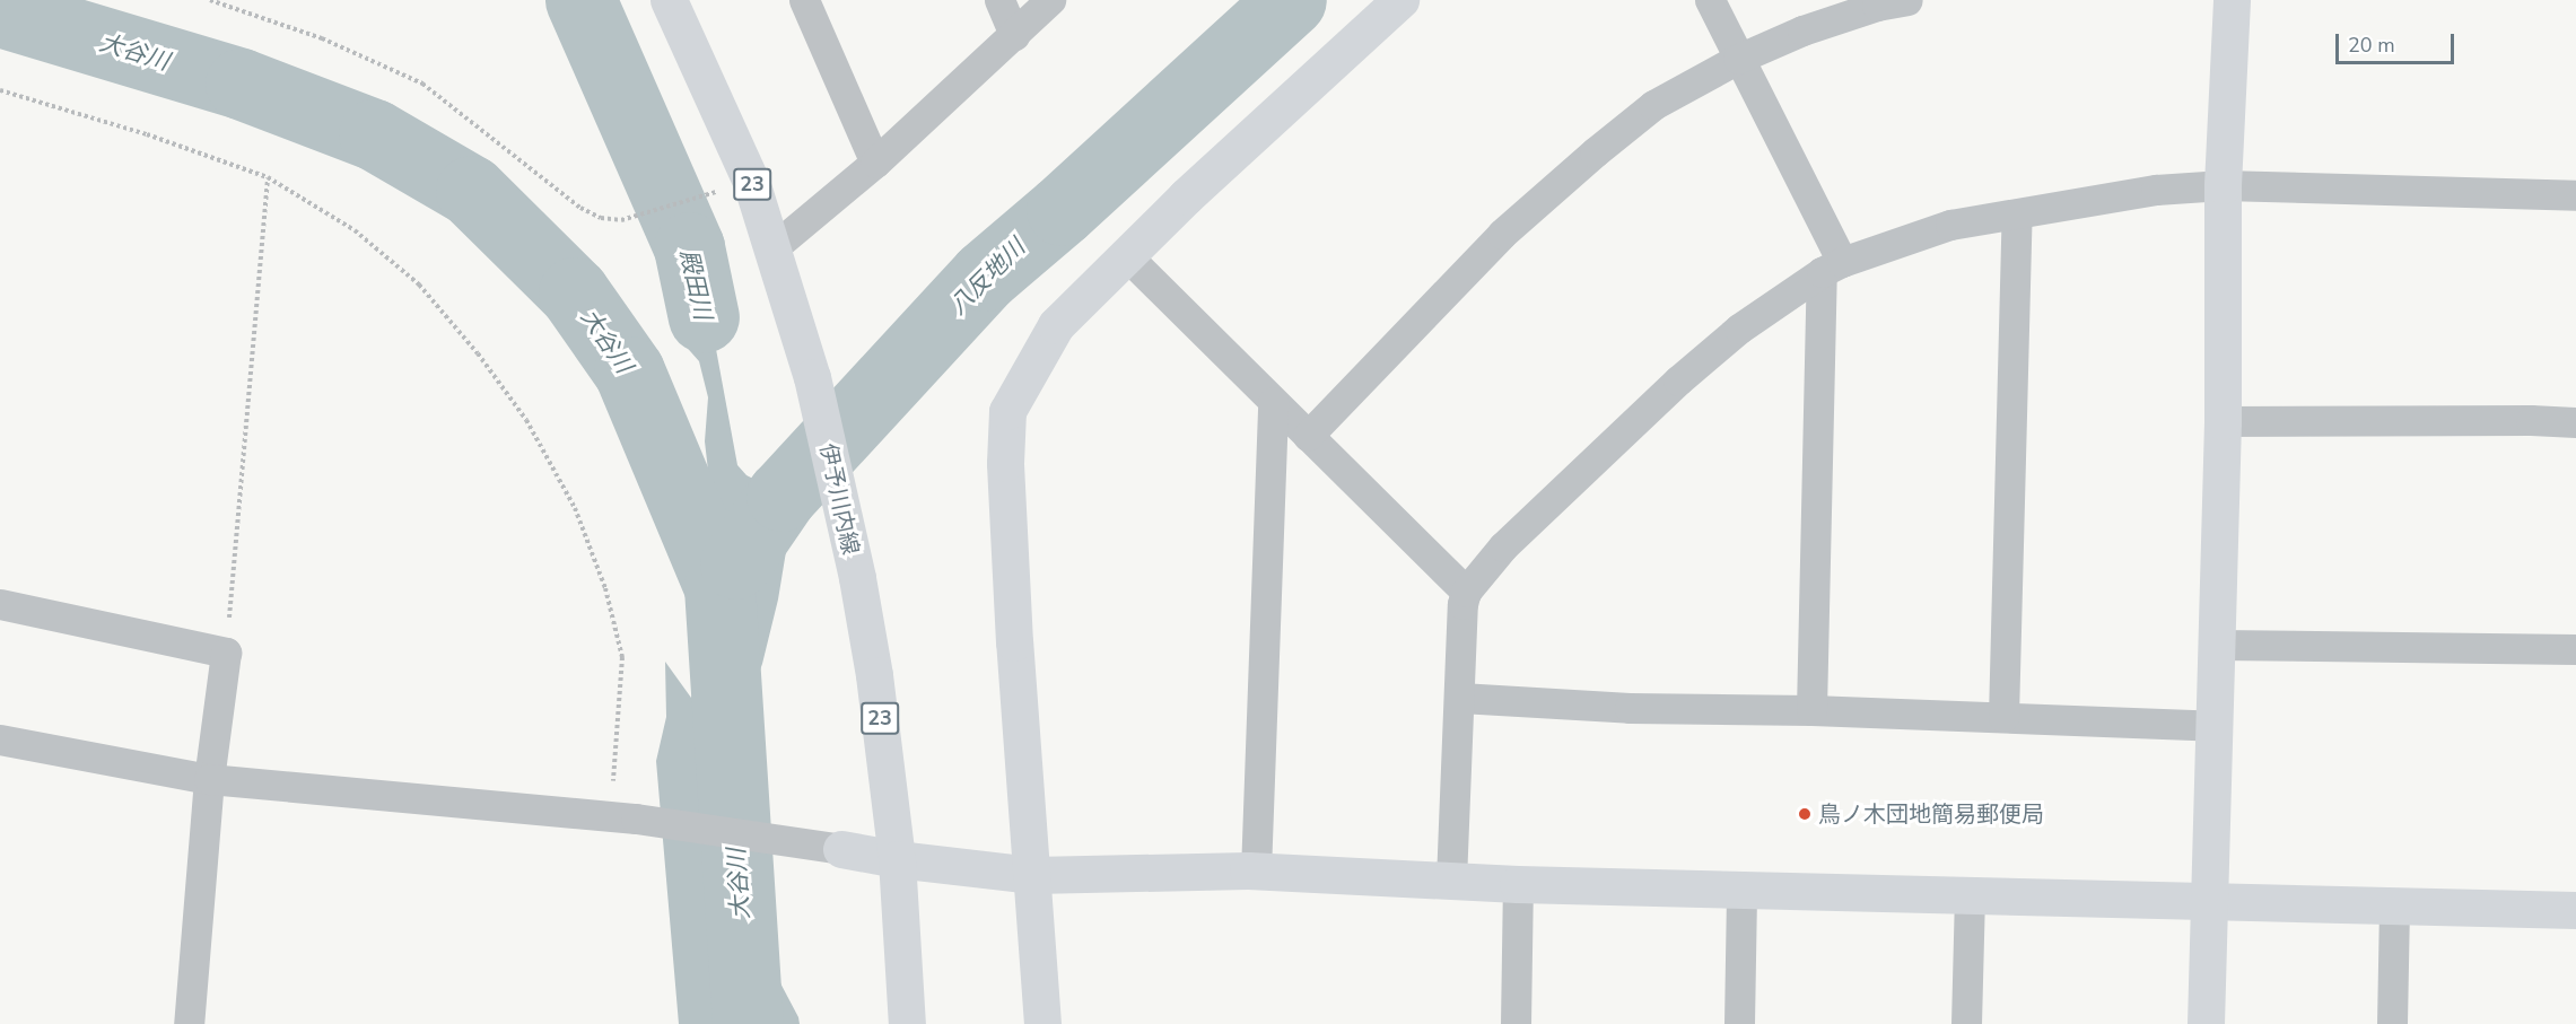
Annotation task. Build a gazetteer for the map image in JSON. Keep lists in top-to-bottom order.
{
  "streets": {
    "street": ["23", "伊予川内線"]
  },
  "water": ["大谷川", "八反地川", "殿田川"],
  "places": ["鳥ノ木団地簡易郵便局"],
  "scale_bar": "20 m"
}
